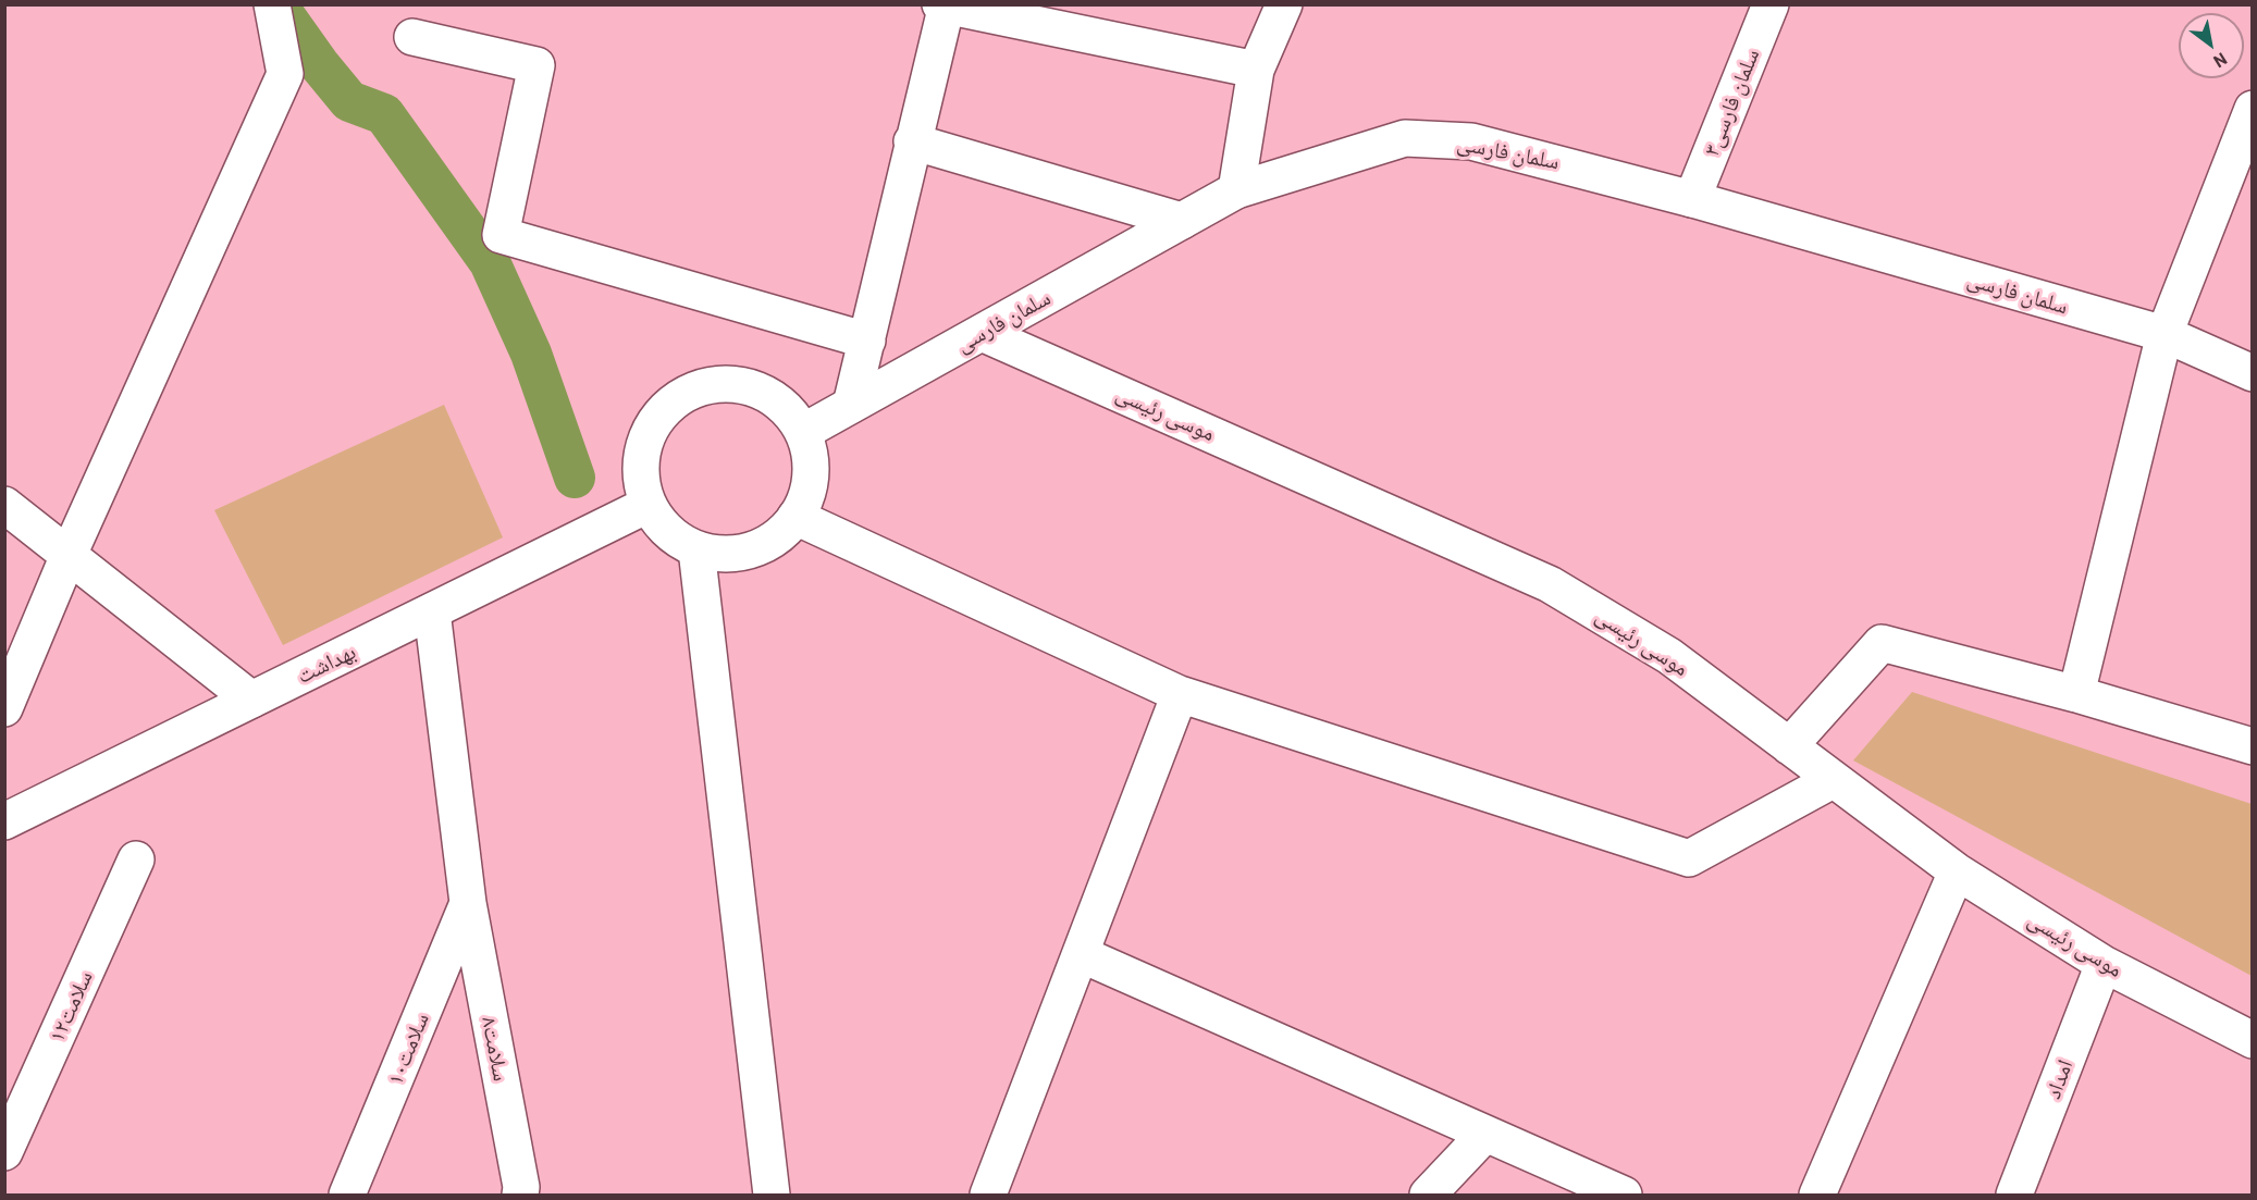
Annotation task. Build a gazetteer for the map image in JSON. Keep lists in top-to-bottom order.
{
  "streets": {
    "street": [
      "سلمان فارسی۳",
      "سلمان فارسی",
      "موسی رئیسی",
      "بهداشت",
      "سلامت۱۲",
      "سلامت۱۰",
      "سلامت۸",
      "امداد"
    ]
  },
  "crossings": [
    ["سلمان فارسی۳", "سلمان فارسی"],
    ["سلمان فارسی", "موسی رئیسی"],
    ["سلمان فارسی", "بهداشت"],
    ["موسی رئیسی", "امداد"],
    ["بهداشت", "سلامت۸"],
    ["سلامت۱۰", "سلامت۸"]
  ],
  "north": "bottom right"
}
